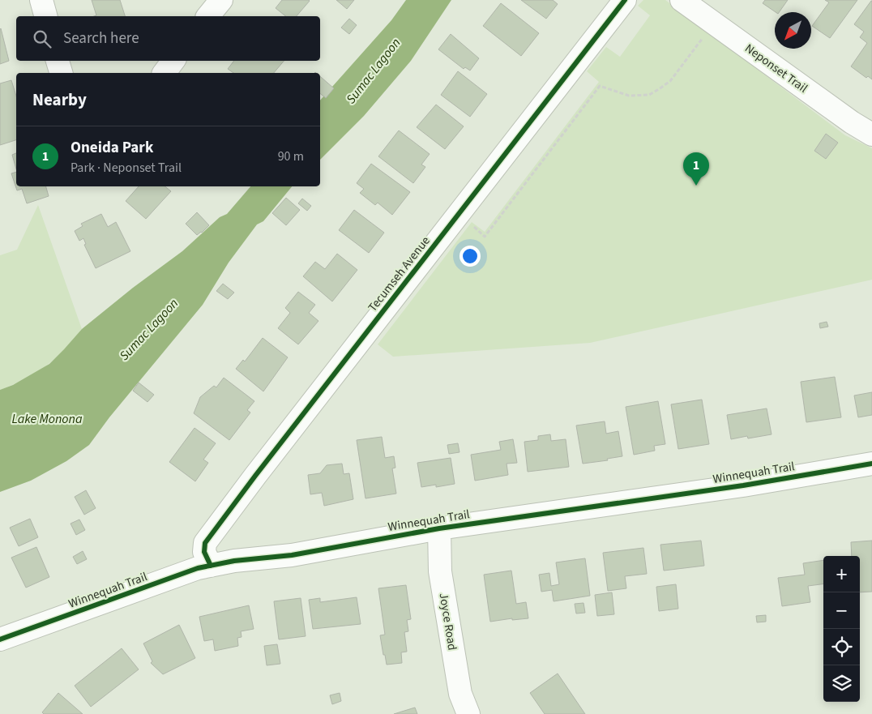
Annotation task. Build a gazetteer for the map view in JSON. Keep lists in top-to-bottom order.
{
  "streets": {
    "street": [
      "Neponset Trail",
      "Tecumseh Avenue",
      "Winnequah Trail",
      "Joyce Road"
    ]
  },
  "crossings": [
    ["Tecumseh Avenue", "Winnequah Trail"],
    ["Winnequah Trail", "Joyce Road"]
  ],
  "water": ["Sumac Lagoon", "Lake Monona"],
  "north": "bottom left",
  "page": {
    "search": "Search here",
    "heading": "Nearby",
    "list": [
      {
        "mark": "1",
        "name": "Oneida Park",
        "note": "Park · Neponset Trail",
        "value": "90 m"
      }
    ],
    "pins": "1",
    "map_buttons": ["+", "−"]
  }
}
